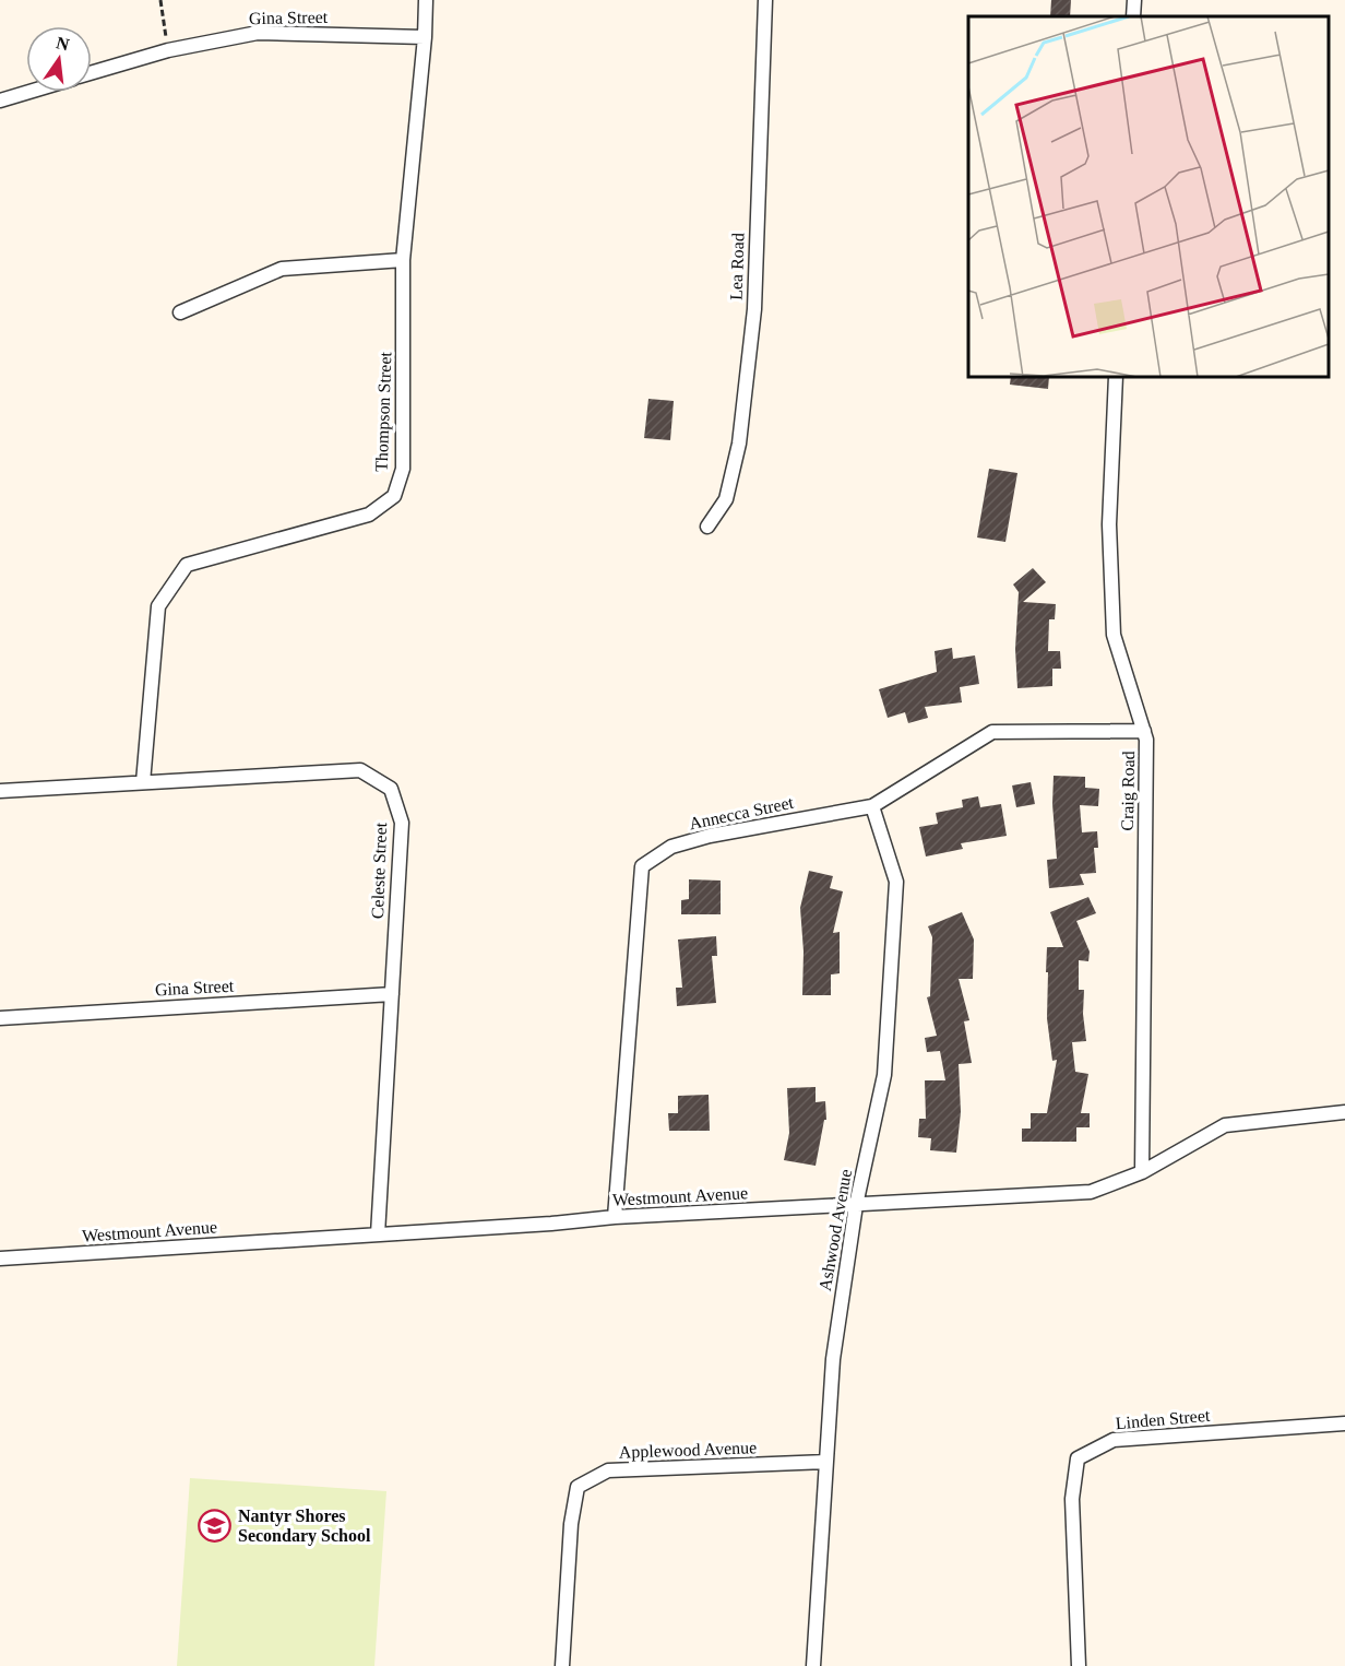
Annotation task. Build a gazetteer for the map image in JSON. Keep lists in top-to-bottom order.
{
  "streets": {
    "street": [
      "Gina Street",
      "Lea Road",
      "Thompson Street",
      "Craig Road",
      "Annecca Street",
      "Celeste Street",
      "Westmount Avenue",
      "Ashwood Avenue",
      "Linden Street",
      "Applewood Avenue"
    ]
  },
  "crossings": [
    ["Gina Street", "Thompson Street"],
    ["Gina Street", "Celeste Street"],
    ["Thompson Street", "Celeste Street"],
    ["Craig Road", "Annecca Street"],
    ["Craig Road", "Westmount Avenue"],
    ["Annecca Street", "Westmount Avenue"],
    ["Annecca Street", "Ashwood Avenue"],
    ["Celeste Street", "Westmount Avenue"],
    ["Westmount Avenue", "Ashwood Avenue"],
    ["Ashwood Avenue", "Applewood Avenue"]
  ],
  "places": {
    "school or university": ["Nantyr Shores Secondary School"]
  },
  "north": "top"
}
